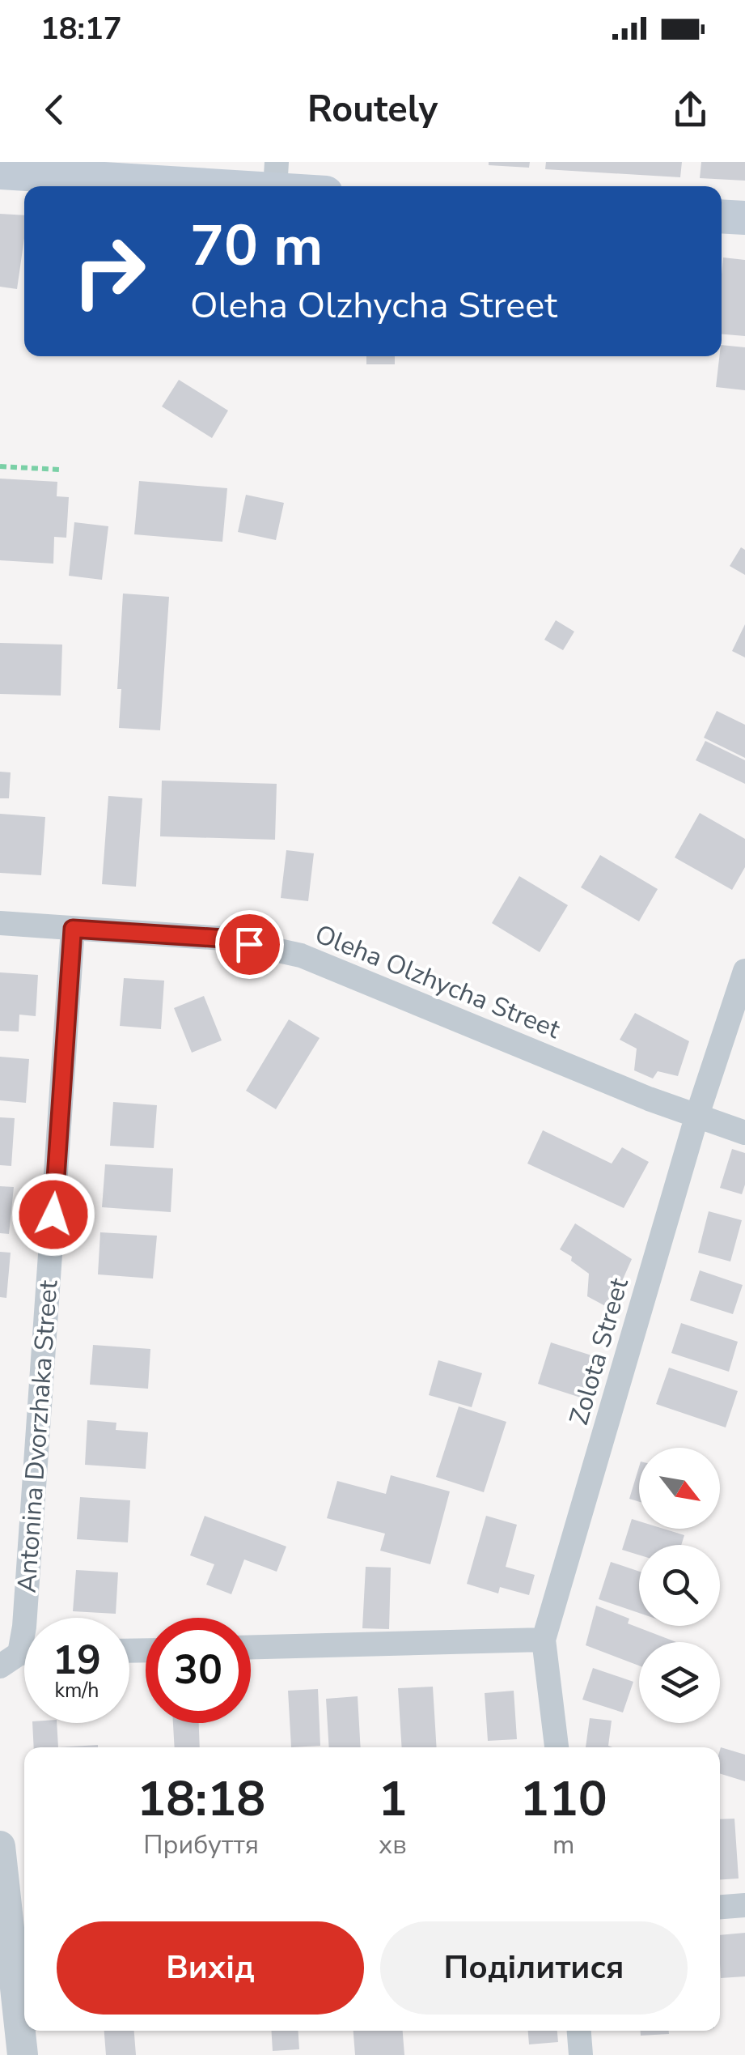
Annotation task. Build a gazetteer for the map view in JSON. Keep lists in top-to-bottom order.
{
  "streets": {
    "street": ["Oleha Olzhycha Street", "Zolota Street", "Antonina Dvorzhaka Street"]
  },
  "crossings": [
    ["Oleha Olzhycha Street", "Zolota Street"],
    ["Oleha Olzhycha Street", "Antonina Dvorzhaka Street"]
  ],
  "north": "bottom right",
  "page": {
    "status": "18:17",
    "header": "Routely",
    "turn": ["70 m", "Oleha Olzhycha Street"],
    "speed": "19 km/h",
    "limit": "30",
    "eta": [
      "18:18",
      "Прибуття",
      "1",
      "хв",
      "110",
      "m"
    ],
    "buttons": ["Вихід", "Поділитися"]
  }
}
